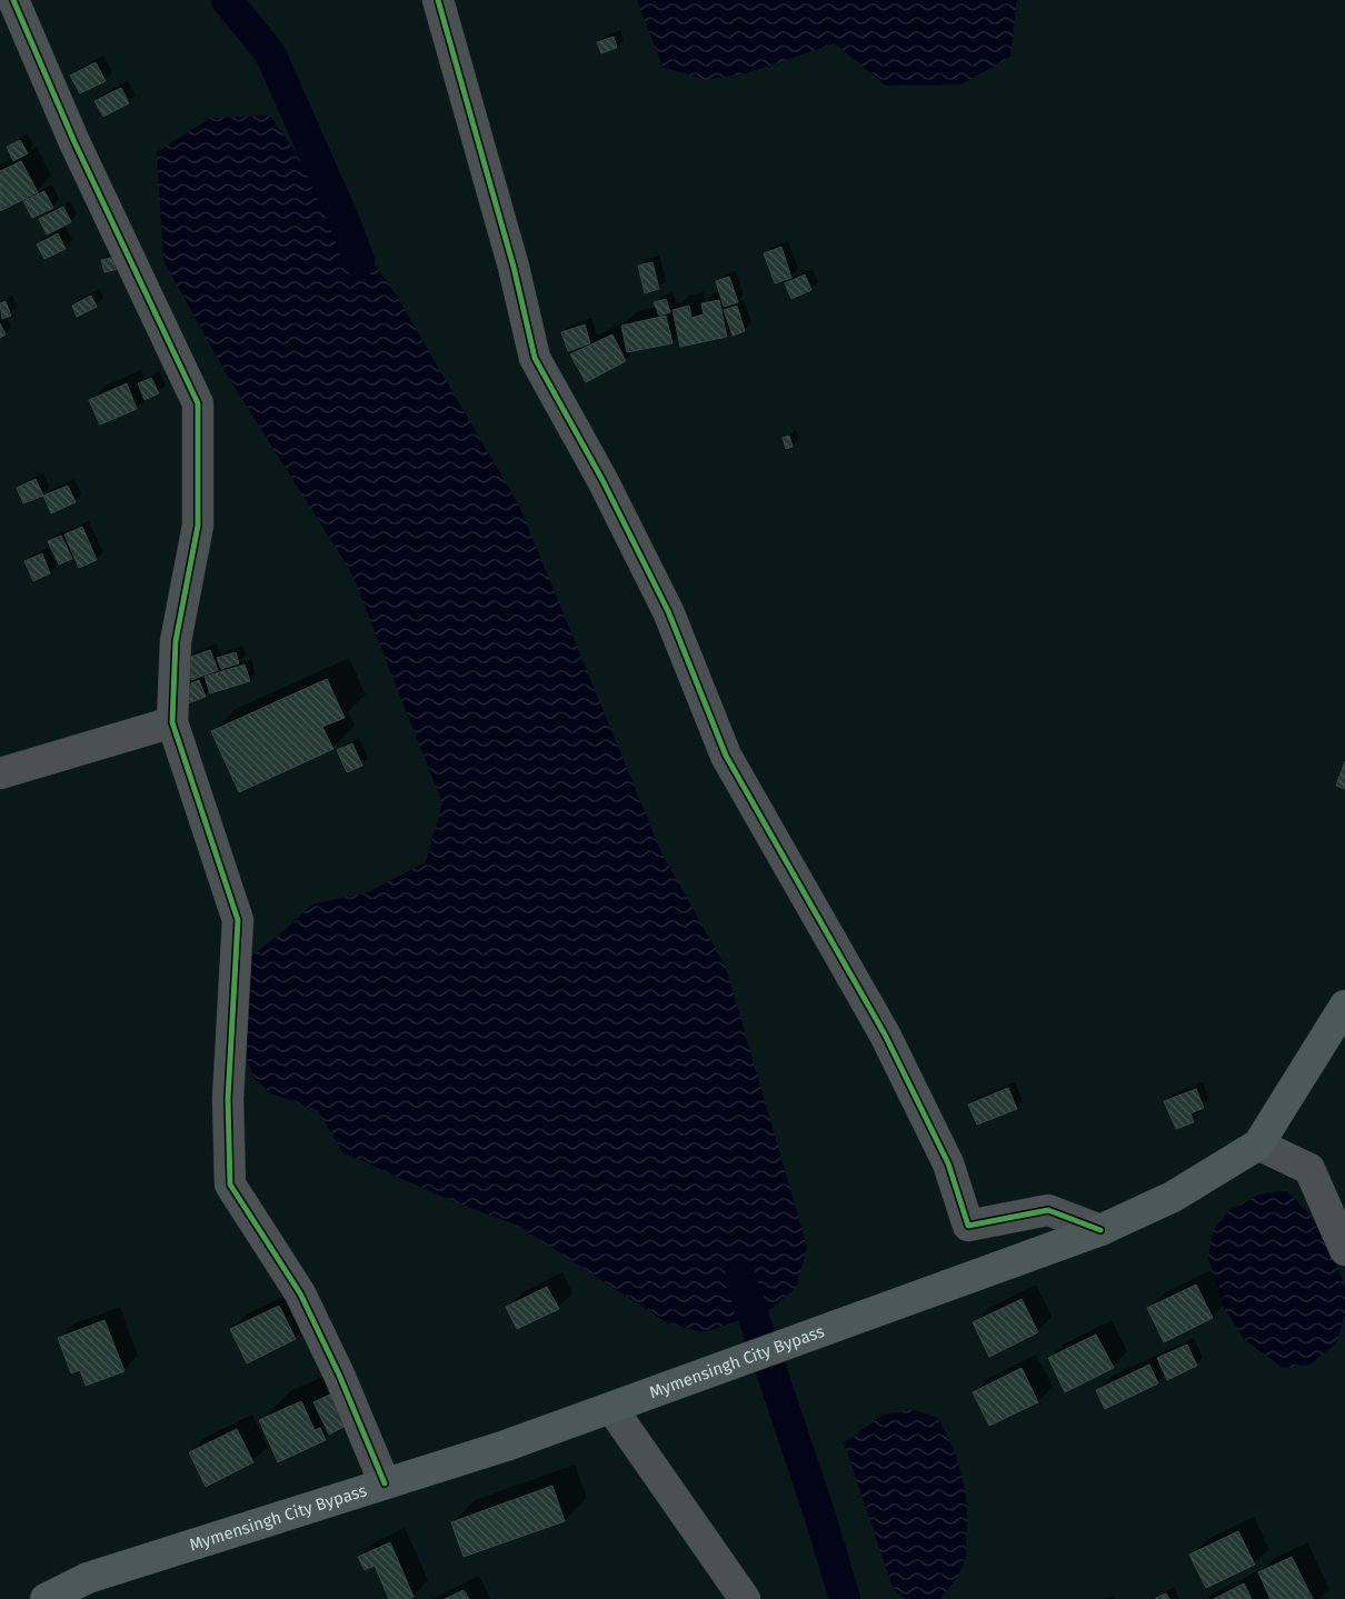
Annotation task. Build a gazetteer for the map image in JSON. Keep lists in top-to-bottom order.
{
  "streets": {
    "highway": ["Mymensingh City Bypass"]
  }
}
